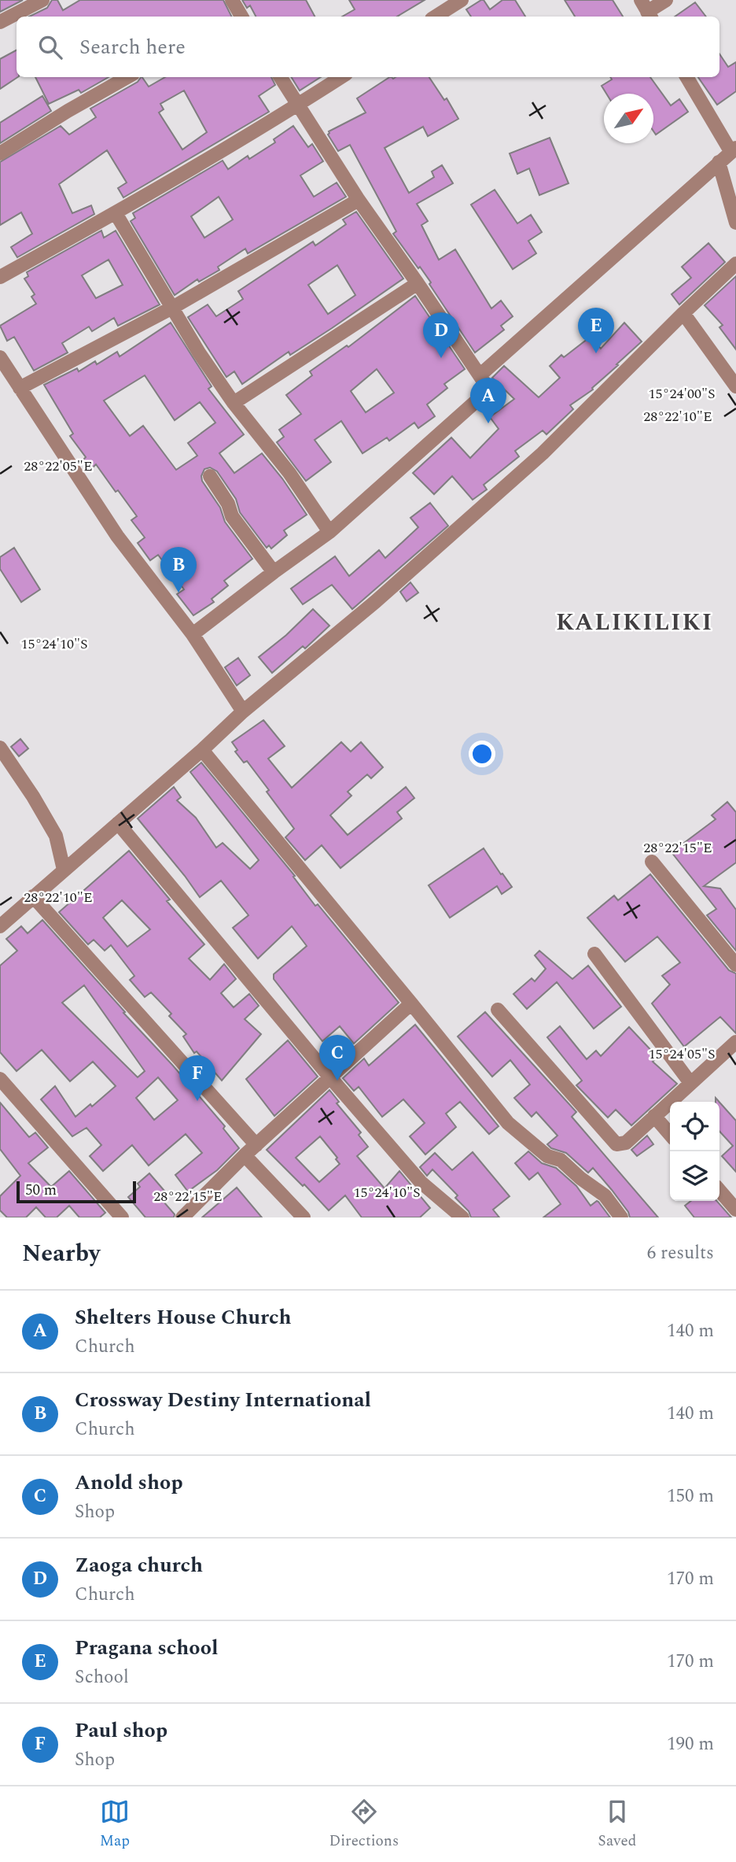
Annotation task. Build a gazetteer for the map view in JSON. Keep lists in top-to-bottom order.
{
  "districts": ["KALIKILIKI"],
  "scale_bar": "50 m",
  "north": "top right",
  "page": {
    "search": "Search here",
    "pins": [
      "E",
      "D",
      "A",
      "B",
      "C",
      "F"
    ],
    "scale": "50 m",
    "heading": ["Nearby", "6 results"],
    "list": [
      {
        "mark": "A",
        "name": "Shelters House Church",
        "note": "Church",
        "value": "140 m"
      },
      {
        "mark": "B",
        "name": "Crossway Destiny International",
        "note": "Church",
        "value": "140 m"
      },
      {
        "mark": "C",
        "name": "Anold shop",
        "note": "Shop",
        "value": "150 m"
      },
      {
        "mark": "D",
        "name": "Zaoga church",
        "note": "Church",
        "value": "170 m"
      },
      {
        "mark": "E",
        "name": "Pragana school",
        "note": "School",
        "value": "170 m"
      },
      {
        "mark": "F",
        "name": "Paul shop",
        "note": "Shop",
        "value": "190 m"
      }
    ],
    "nav": ["Map", "Directions", "Saved"]
  },
  "coordinates": [
    "15°24'00\"S",
    "28°22'10\"E",
    "28°22'05\"E",
    "15°24'10\"S",
    "28°22'15\"E",
    "15°24'05\"S"
  ]
}
